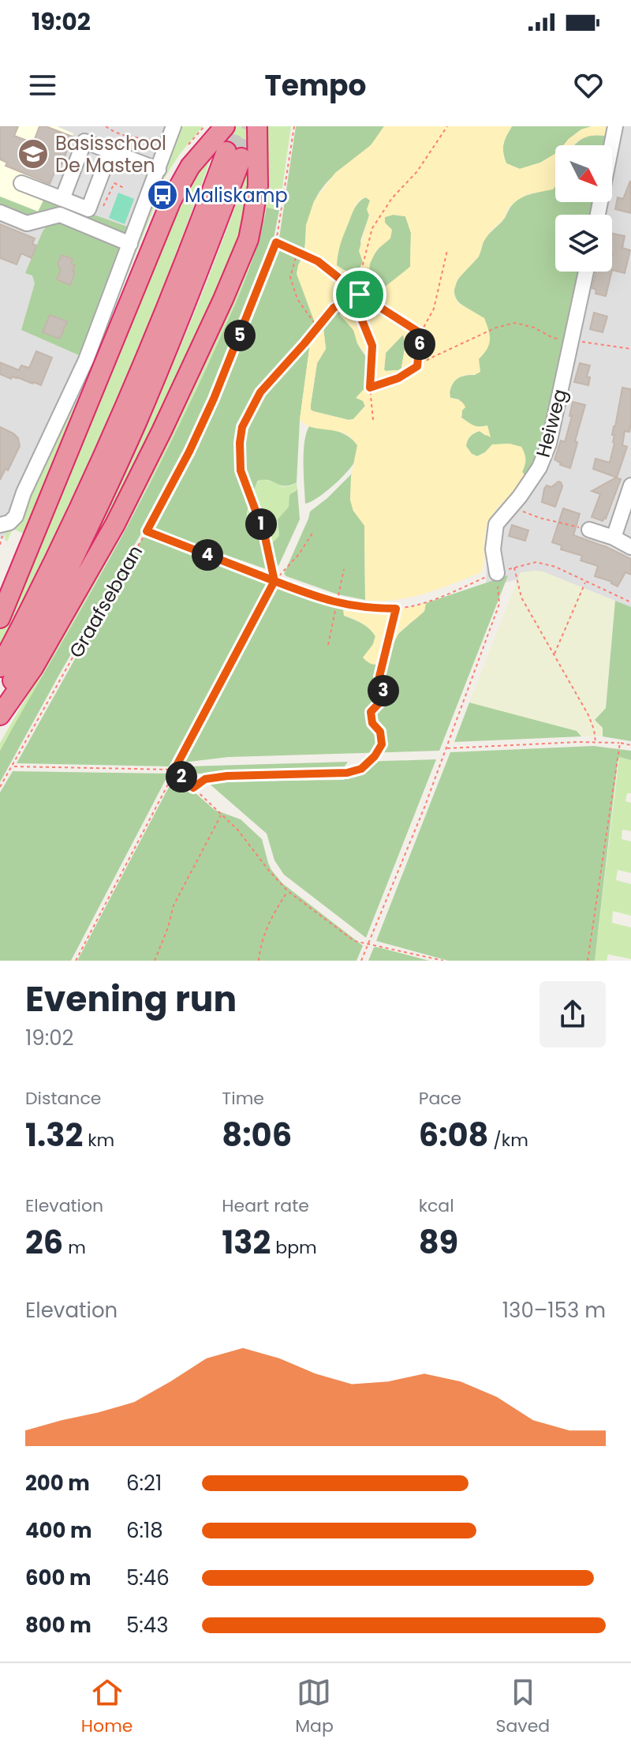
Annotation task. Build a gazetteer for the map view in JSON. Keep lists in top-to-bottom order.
{
  "streets": {
    "street": ["Heiweg"],
    "path": ["Graafsebaan"]
  },
  "places": {
    "school or university": ["Basisschool De Masten"],
    "bus stop": ["Maliskamp"]
  },
  "north": "bottom right",
  "page": {
    "status": "19:02",
    "header": "Tempo",
    "pins": [
      "5",
      "6",
      "1",
      "4",
      "3",
      "2"
    ],
    "heading": ["Evening run", "19:02"],
    "stats": [
      ["Distance", "1.32 km"],
      ["Time", "8:06"],
      ["Pace", "6:08 /km"],
      ["Elevation", "26 m"],
      ["Heart rate", "132 bpm"],
      ["kcal", "89"]
    ],
    "chart": ["Elevation", "130–153 m"],
    "list": [
      {
        "name": "200 m",
        "note": "6:21"
      },
      {
        "name": "400 m",
        "note": "6:18"
      },
      {
        "name": "600 m",
        "note": "5:46"
      },
      {
        "name": "800 m",
        "note": "5:43"
      }
    ],
    "tabs": ["Home", "Map", "Saved"]
  }
}
